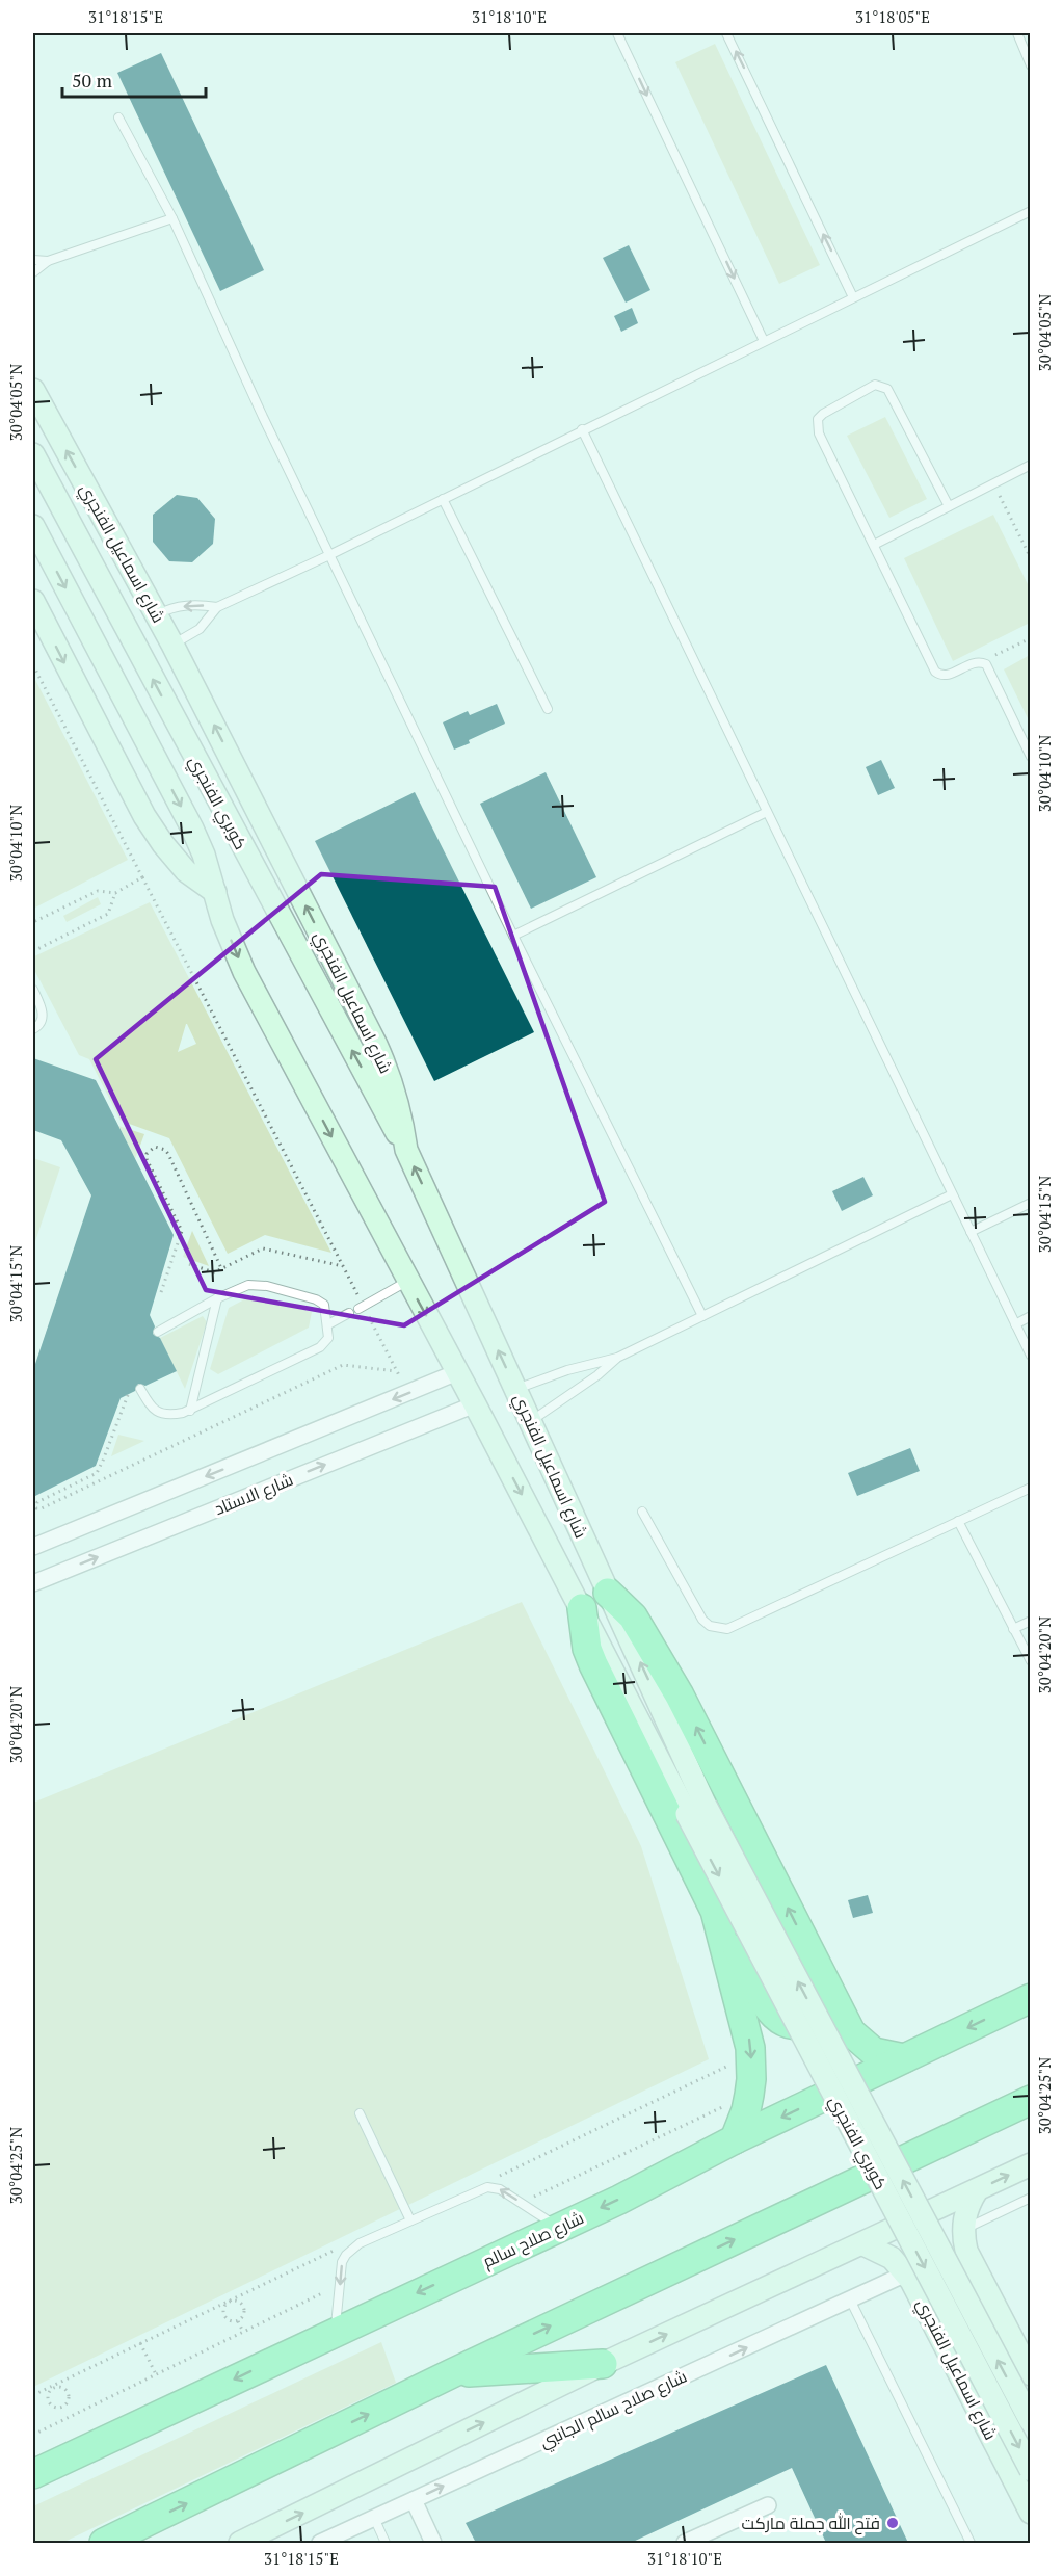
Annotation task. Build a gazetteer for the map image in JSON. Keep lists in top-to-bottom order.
{
  "streets": {
    "highway": ["شارع صلاح سالم"],
    "main road": ["شارع اسماعيل الفنجري", "كوبري الفنجري"],
    "street": ["شارع الاستاد", "شارع صلاح سالم الجانبي"]
  },
  "crossings": [
    ["شارع اسماعيل الفنجري", "كوبري الفنجري"],
    ["شارع اسماعيل الفنجري", "شارع الاستاد"],
    ["شارع اسماعيل الفنجري", "شارع صلاح سالم الجانبي"]
  ],
  "one_way": ["شارع صلاح سالم الجانبي"],
  "places": ["فتح الله جملة ماركت"],
  "scale_bar": "50 m",
  "coordinates": [
    "31°18'15\"E",
    "31°18'10\"E",
    "31°18'05\"E",
    "30°04'05\"N",
    "30°04'10\"N",
    "30°04'15\"N",
    "30°04'20\"N",
    "30°04'25\"N"
  ]
}
